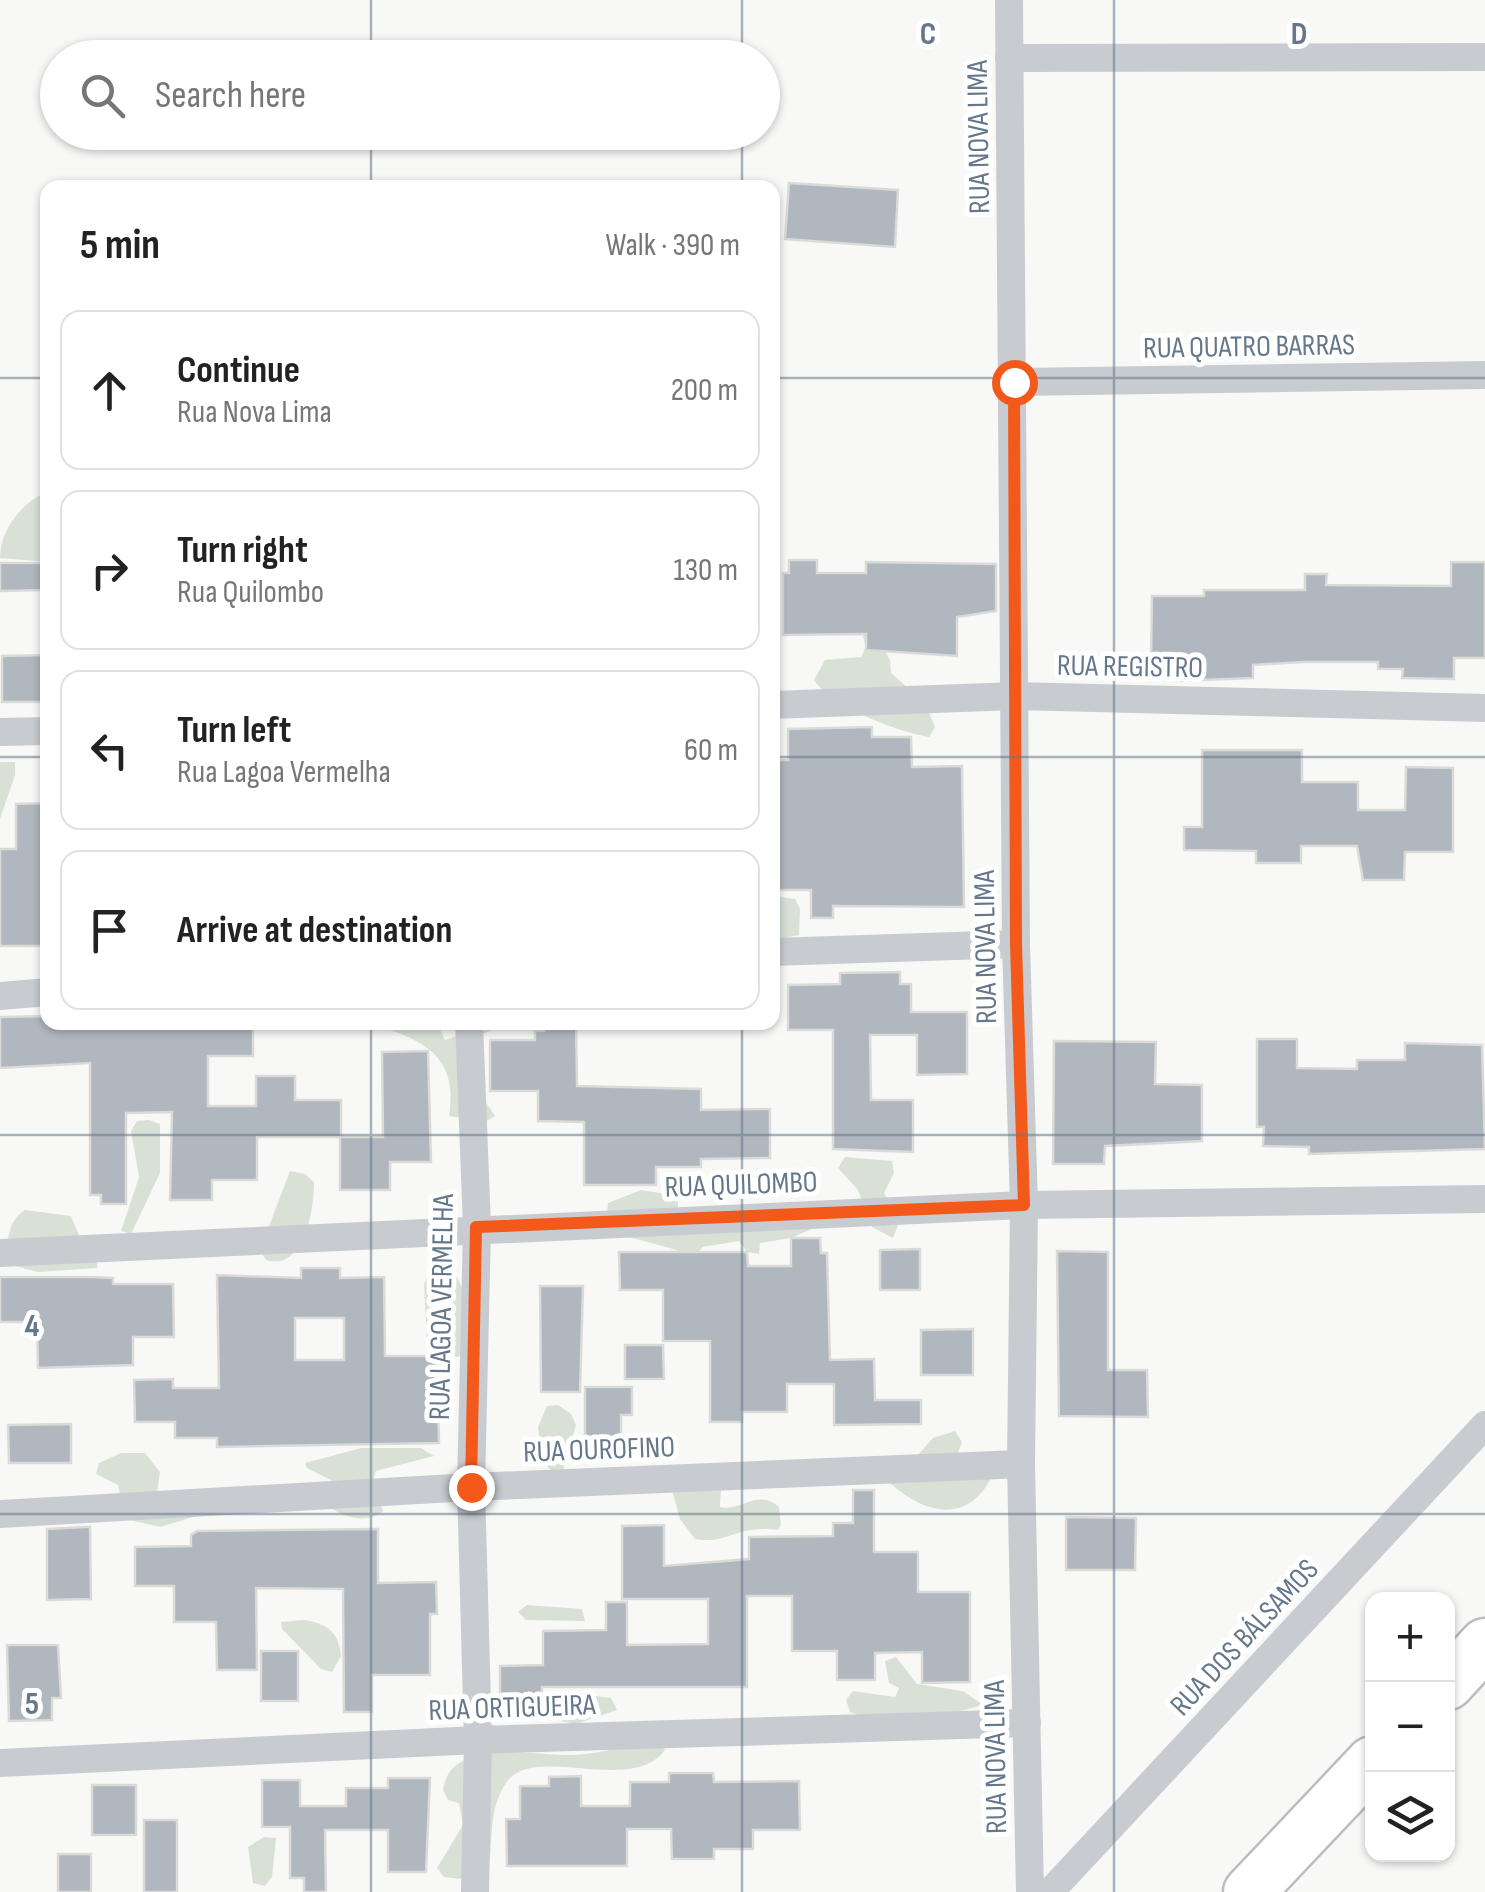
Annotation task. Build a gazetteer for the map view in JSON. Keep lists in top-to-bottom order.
{
  "streets": {
    "street": [
      "RUA NOVA LIMA",
      "RUA QUATRO BARRAS",
      "RUA REGISTRO",
      "RUA QUILOMBO",
      "RUA LAGOA VERMELHA",
      "RUA OUROFINO",
      "RUA DOS BÁLSAMOS",
      "RUA ORTIGUEIRA"
    ]
  },
  "crossings": [
    ["RUA NOVA LIMA", "RUA QUATRO BARRAS"],
    ["RUA NOVA LIMA", "RUA REGISTRO"],
    ["RUA NOVA LIMA", "RUA QUILOMBO"],
    ["RUA NOVA LIMA", "RUA OUROFINO"],
    ["RUA NOVA LIMA", "RUA ORTIGUEIRA"],
    ["RUA QUILOMBO", "RUA LAGOA VERMELHA"],
    ["RUA LAGOA VERMELHA", "RUA OUROFINO"],
    ["RUA LAGOA VERMELHA", "RUA ORTIGUEIRA"]
  ],
  "page": {
    "search": "Search here",
    "heading": ["5 min", "Walk · 390 m"],
    "list": [
      ["Continue", "Rua Nova Lima", "200 m"],
      ["Turn right", "Rua Quilombo", "130 m"],
      ["Turn left", "Rua Lagoa Vermelha", "60 m"],
      "Arrive at destination"
    ],
    "map_buttons": ["+", "−"]
  },
  "grid": {
    "columns": ["C", "D"],
    "rows": ["4", "5"]
  }
}
